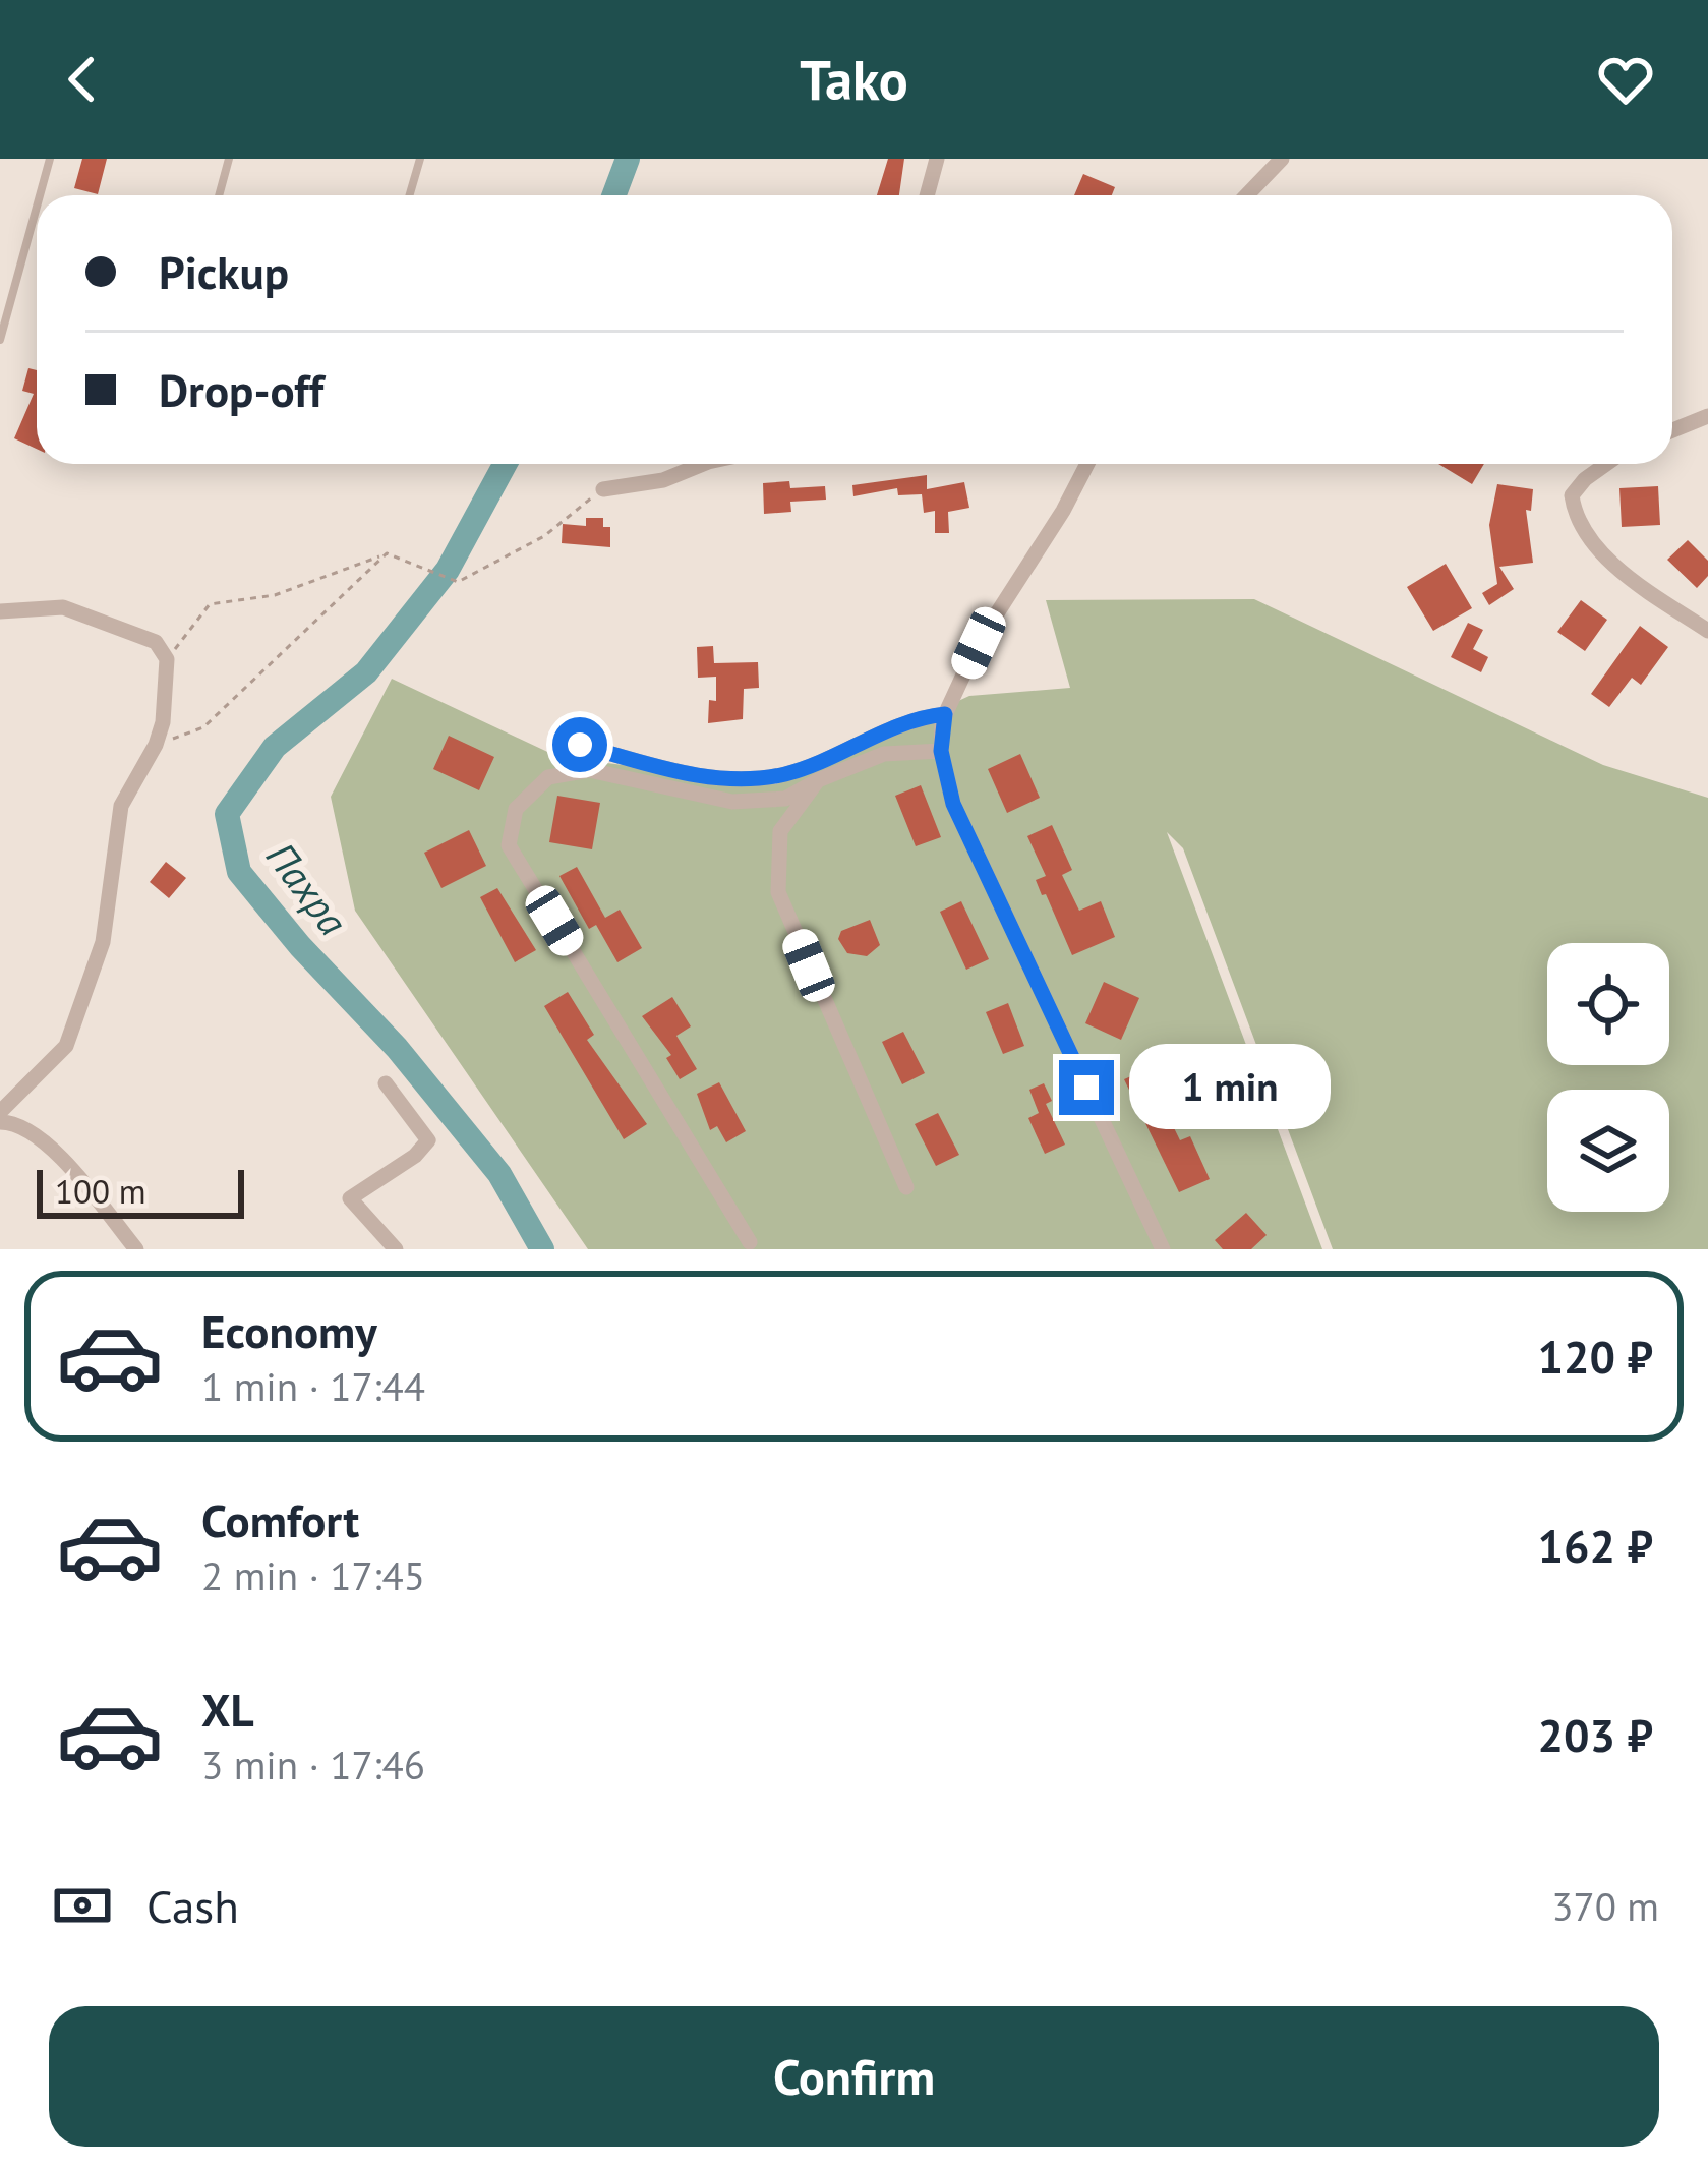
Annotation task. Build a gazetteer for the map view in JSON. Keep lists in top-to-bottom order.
{
  "water": ["Пахра"],
  "scale_bar": "100 m",
  "page": {
    "header": "Tako",
    "banner": ["Pickup", "Drop-off"],
    "bubble": "1 min",
    "scale": "100 m",
    "list": [
      {
        "name": "Economy",
        "note": "1 min · 17:44",
        "value": "120 ₽"
      },
      {
        "name": "Comfort",
        "note": "2 min · 17:45",
        "value": "162 ₽"
      },
      {
        "name": "XL",
        "note": "3 min · 17:46",
        "value": "203 ₽"
      }
    ],
    "pay": ["Cash", "370 m"],
    "buttons": "Confirm"
  }
}
